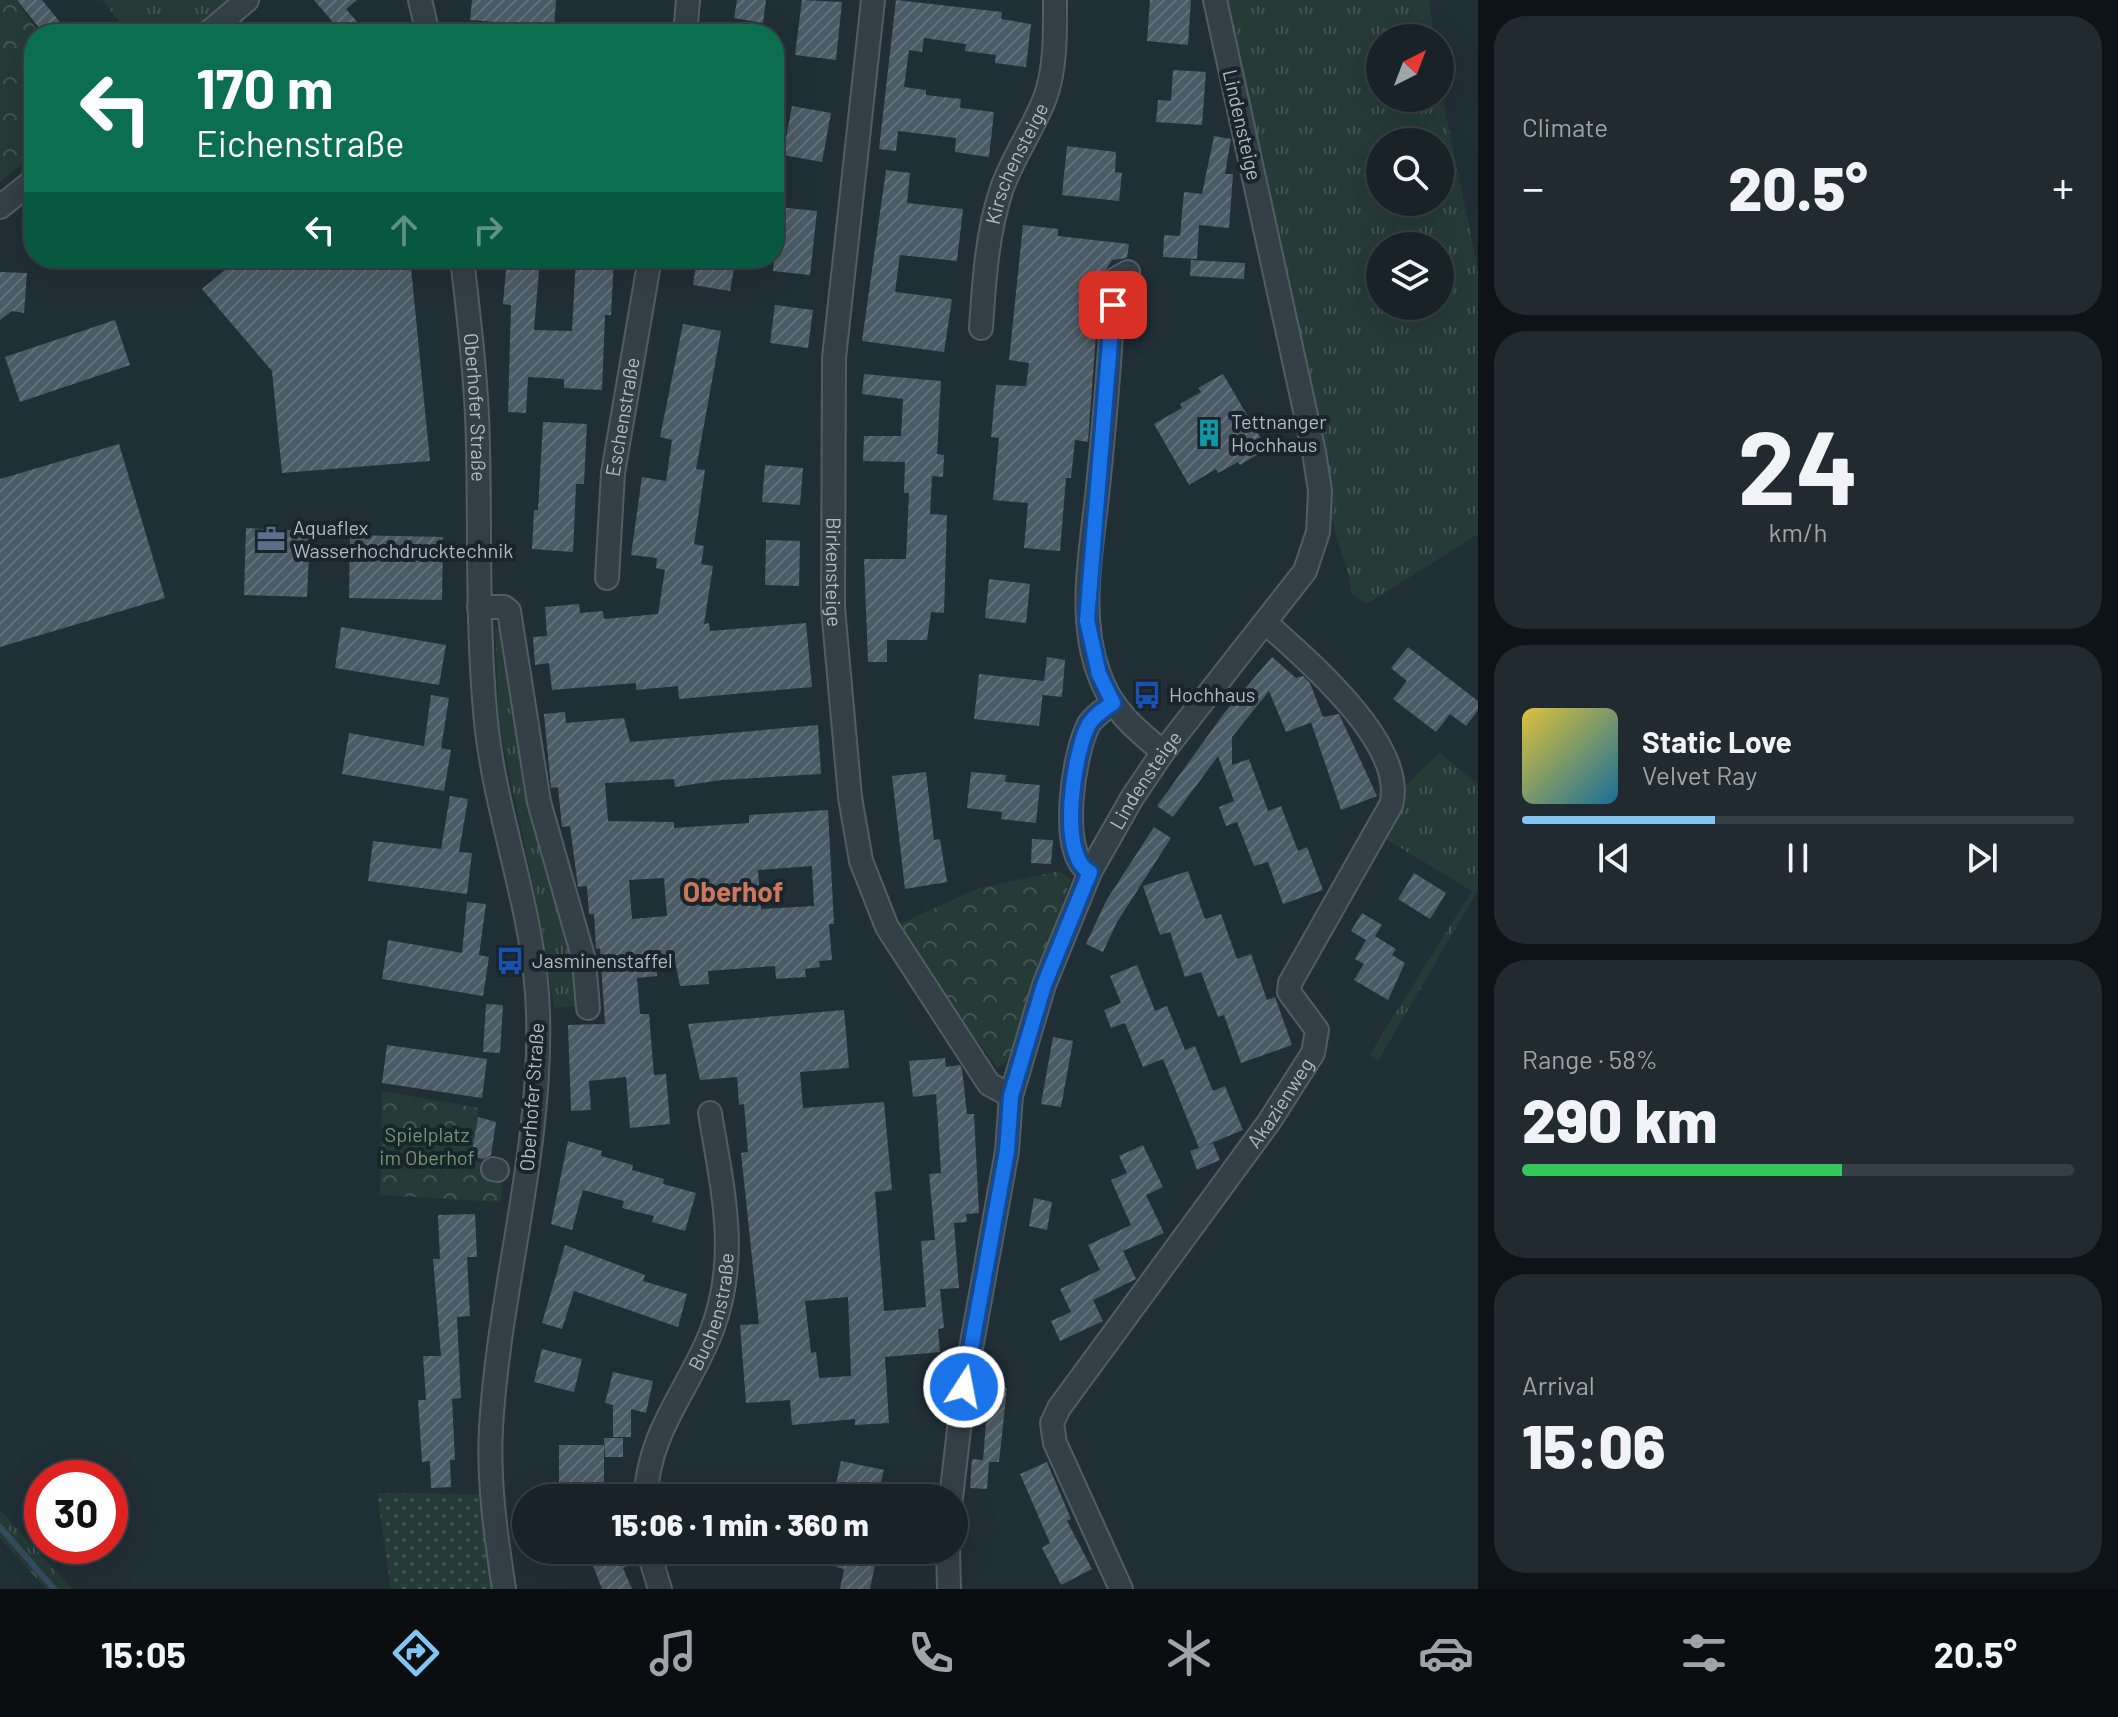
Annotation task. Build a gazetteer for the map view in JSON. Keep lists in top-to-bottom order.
{
  "streets": {
    "street": [
      "Lindensteige",
      "Kirschensteige",
      "Oberhofer Straße",
      "Eschenstraße",
      "Birkensteige",
      "Akazienweg",
      "Buchenstraße"
    ]
  },
  "crossings": [
    ["Lindensteige", "Birkensteige"],
    ["Lindensteige", "Akazienweg"]
  ],
  "districts": ["Oberhof"],
  "parks": ["Spielplatz im Oberhof"],
  "places": {
    "building": ["Tettnanger Hochhaus"],
    "office": ["Aquaflex Wasserhochdrucktechnik"],
    "bus stop": ["Hochhaus", "Jasminenstaffel"]
  },
  "north": "top right",
  "page": {
    "tile": [
      "Climate",
      ["24", "km/h"],
      ["Range · 58%", "290 km"],
      ["Arrival", "15:06"]
    ],
    "turn": ["170 m", "Eichenstraße"],
    "heat": ["−", "20.5°", "+"],
    "song": ["Static Love", "Velvet Ray"],
    "limit": "30",
    "trip": "15:06 · 1 min · 360 m",
    "tabs": ["15:05", "20.5°"]
  }
}
